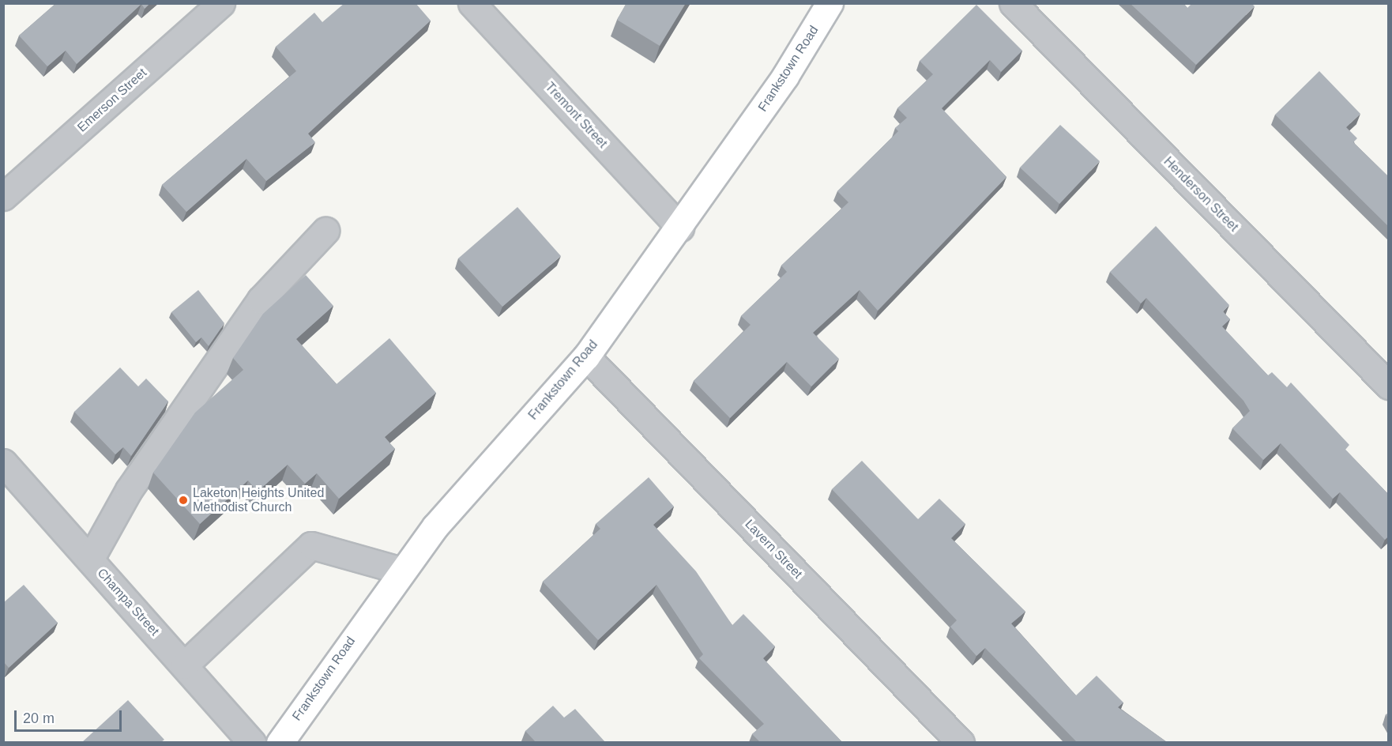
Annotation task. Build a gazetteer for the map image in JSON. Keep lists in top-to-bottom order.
{
  "streets": {
    "main road": ["Frankstown Road"],
    "street": [
      "Emerson Street",
      "Tremont Street",
      "Henderson Street",
      "Lavern Street",
      "Champa Street"
    ]
  },
  "crossings": [
    ["Frankstown Road", "Tremont Street"],
    ["Frankstown Road", "Lavern Street"]
  ],
  "places": ["Laketon Heights United Methodist Church"],
  "scale_bar": "20 m"
}
